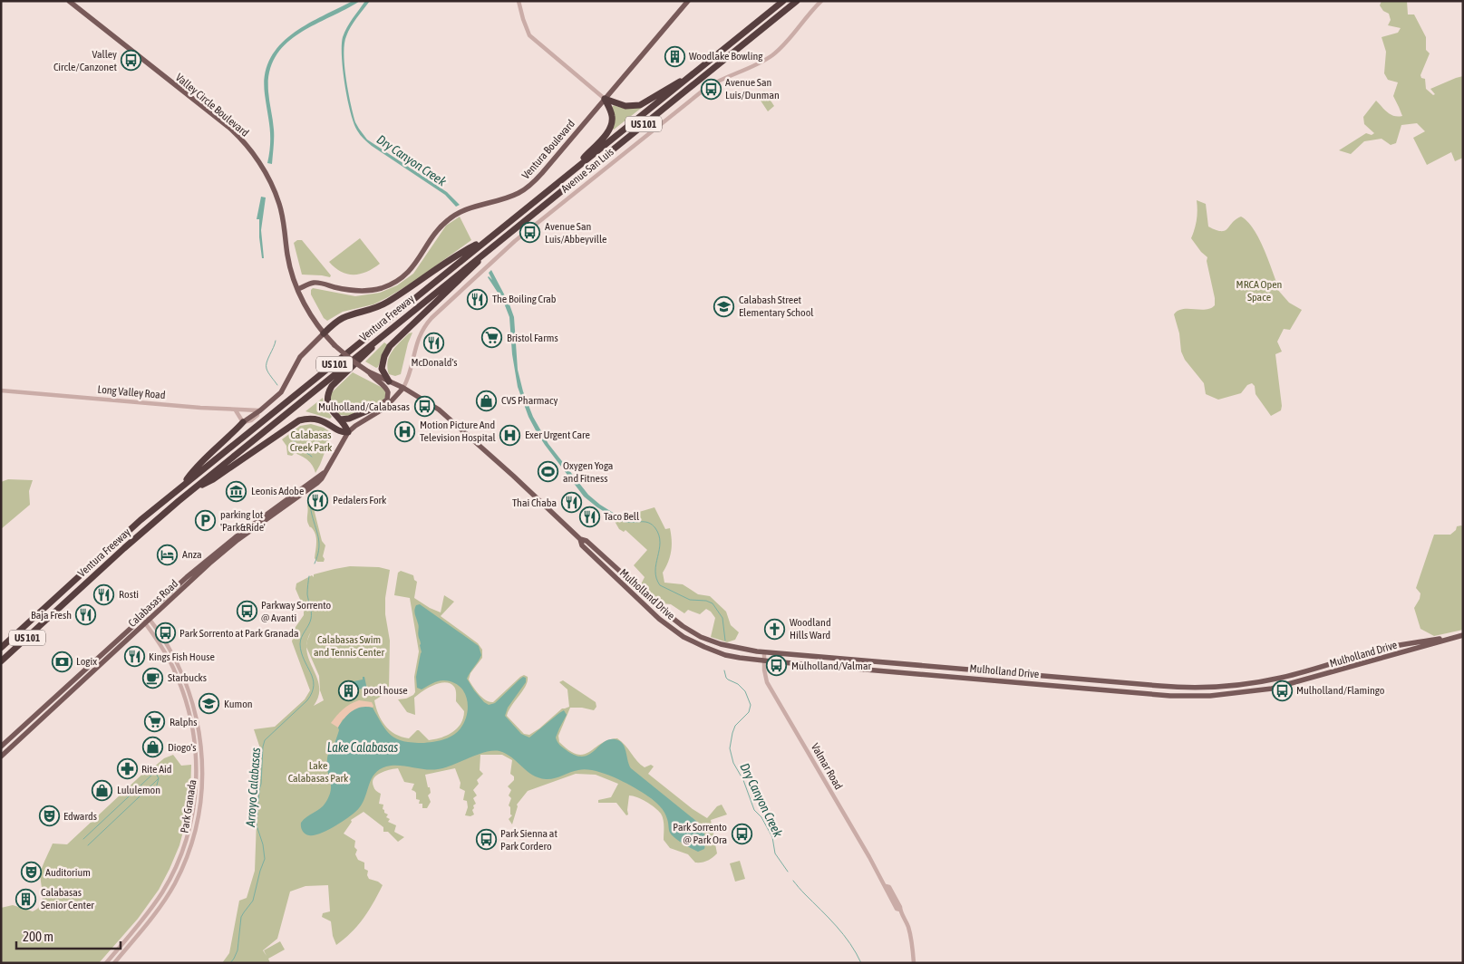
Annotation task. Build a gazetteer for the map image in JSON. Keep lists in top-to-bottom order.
{
  "streets": {
    "highway": ["US 101", "Ventura Freeway"],
    "main road": [
      "Valley Circle Boulevard",
      "Ventura Boulevard",
      "Mulholland Drive",
      "Calabasas Road"
    ],
    "street": [
      "Avenue San Luis",
      "Long Valley Road",
      "Valmar Road",
      "Park Granada"
    ]
  },
  "crossings": [
    ["Valley Circle Boulevard", "Ventura Boulevard"],
    ["Valley Circle Boulevard", "Mulholland Drive"],
    ["Avenue San Luis", "Mulholland Drive"],
    ["Avenue San Luis", "Calabasas Road"],
    ["Mulholland Drive", "Calabasas Road"],
    ["Mulholland Drive", "Valmar Road"],
    ["Calabasas Road", "Park Granada"]
  ],
  "water": ["Dry Canyon Creek", "Lake Calabasas", "Arroyo Calabasas"],
  "parks": [
    "MRCA Open Space",
    "Calabasas Creek Park",
    "Calabasas Swim and Tennis Center",
    "Lake Calabasas Park"
  ],
  "places": {
    "building": ["Woodlake Bowling", "pool house", "Calabasas Senior Center"],
    "bus stop": [
      "Valley Circle/Canzonet",
      "Avenue San Luis/Dunman",
      "Avenue San Luis/Abbeyville",
      "Mulholland/Calabasas",
      "Parkway Sorrento @ Avanti",
      "Park Sorrento at Park Granada",
      "Mulholland/Valmar",
      "Mulholland/Flamingo",
      "Park Sorrento @ Park Ora",
      "Park Sienna at Park Cordero"
    ],
    "restaurant": [
      "The Boiling Crab",
      "McDonald's",
      "Pedalers Fork",
      "Thai Chaba",
      "Taco Bell",
      "Rosti",
      "Baja Fresh",
      "Kings Fish House"
    ],
    "school or university": ["Calabash Street Elementary School", "Kumon"],
    "supermarket": ["Bristol Farms", "Ralphs"],
    "shop": ["CVS Pharmacy", "Diogo's", "Lululemon"],
    "hospital": ["Motion Picture And Television Hospital", "Exer Urgent Care"],
    "sports": ["Oxygen Yoga and Fitness"],
    "museum": ["Leonis Adobe"],
    "parking": ["parking lot 'Park&Ride'"],
    "hotel": ["Anza"],
    "church": ["Woodland Hills Ward"],
    "bank": ["Logix"],
    "cafe": ["Starbucks"],
    "pharmacy": ["Rite Aid"],
    "theatre": ["Edwards", "Auditorium"]
  },
  "scale_bar": "200 m"
}
